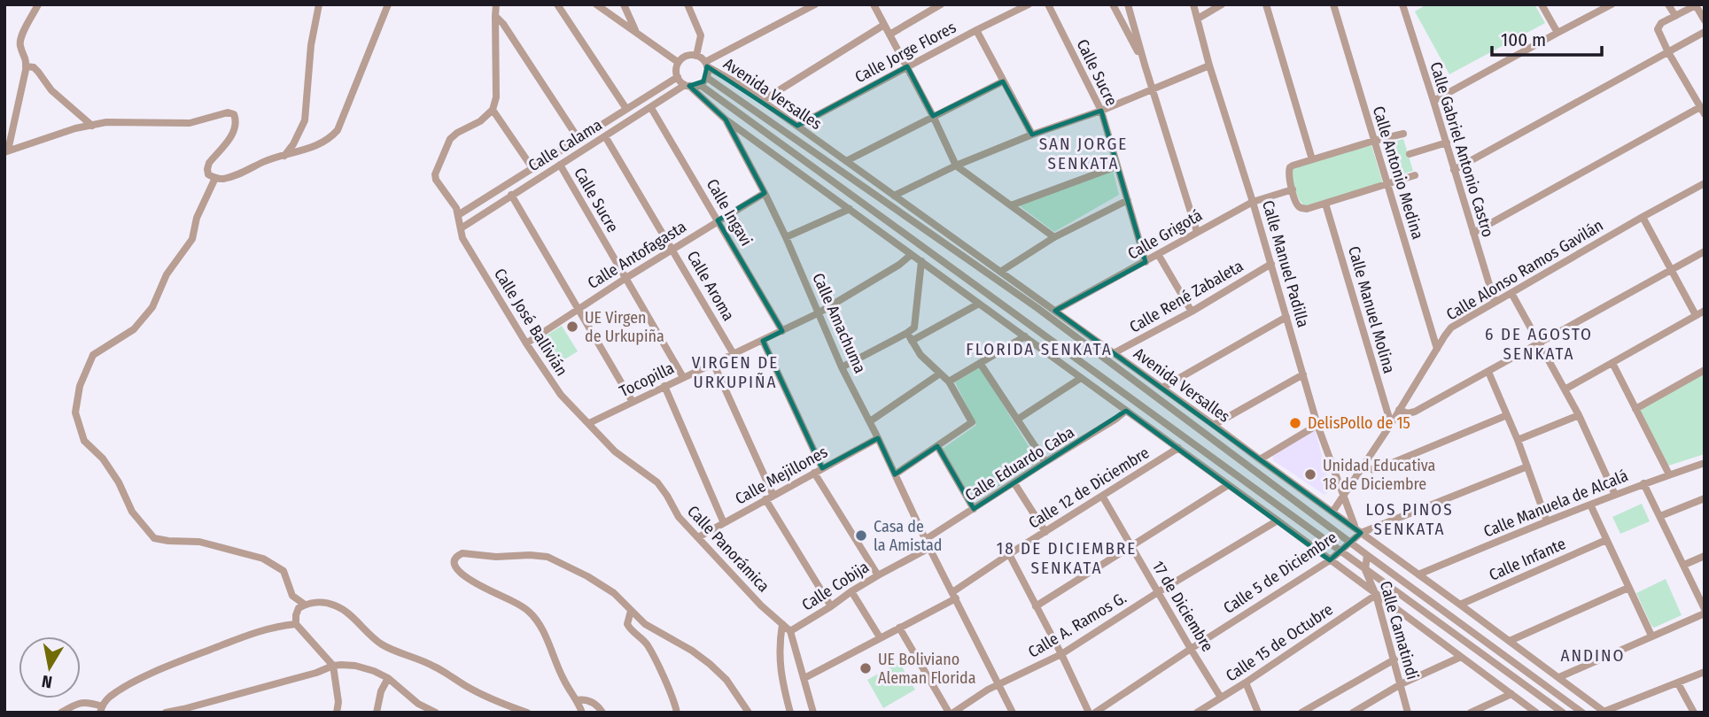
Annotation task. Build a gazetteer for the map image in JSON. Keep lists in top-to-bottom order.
{
  "streets": {
    "street": [
      "Calle Jorge Flores",
      "Calle Sucre",
      "Avenida Versalles",
      "Calle Calama",
      "Calle Gabriel Antonio Castro",
      "Calle Antonio Medina",
      "Calle Ingavi",
      "Calle Grigotá",
      "Calle Antofagasta",
      "Calle Manuel Padilla",
      "Calle Alonso Ramos Gavilán",
      "Calle Aroma",
      "Calle René Zabaleta",
      "Calle Manuel Molina",
      "Calle José Ballivián",
      "Calle Amachuma",
      "Tocopilla",
      "Calle Eduardo Caba",
      "Calle Mejillones",
      "Calle 12 de Diciembre",
      "Calle Manuela de Alcalá",
      "Calle Panorámica",
      "Calle Infante",
      "Calle 5 de Diciembre",
      "Calle Cobija",
      "17 de Diciembre",
      "Calle A. Ramos G.",
      "Calle Camatindi",
      "Calle 15 de Octubre"
    ]
  },
  "crossings": [
    ["Calle Jorge Flores", "Avenida Versalles"],
    ["Calle Sucre", "Calle Calama"],
    ["Calle Sucre", "Calle Grigotá"],
    ["Calle Sucre", "Calle Antofagasta"],
    ["Calle Sucre", "Tocopilla"],
    ["Avenida Versalles", "Calle Calama"],
    ["Avenida Versalles", "Calle Grigotá"],
    ["Avenida Versalles", "Calle Manuel Padilla"],
    ["Avenida Versalles", "Calle Alonso Ramos Gavilán"],
    ["Avenida Versalles", "Calle René Zabaleta"],
    ["Avenida Versalles", "Calle Manuela de Alcalá"],
    ["Avenida Versalles", "Calle Infante"],
    ["Avenida Versalles", "Calle 5 de Diciembre"],
    ["Avenida Versalles", "Calle Camatindi"],
    ["Calle Calama", "Calle Ingavi"],
    ["Calle Calama", "Calle Aroma"],
    ["Calle Calama", "Calle José Ballivián"],
    ["Calle Gabriel Antonio Castro", "Calle Alonso Ramos Gavilán"],
    ["Calle Antonio Medina", "Calle Alonso Ramos Gavilán"],
    ["Calle Ingavi", "Calle Antofagasta"],
    ["Calle Ingavi", "Tocopilla"],
    ["Calle Grigotá", "Calle Manuel Padilla"],
    ["Calle Antofagasta", "Calle Aroma"],
    ["Calle Antofagasta", "Calle José Ballivián"],
    ["Calle Antofagasta", "Calle Amachuma"],
    ["Calle Manuel Padilla", "Calle Alonso Ramos Gavilán"],
    ["Calle Manuel Padilla", "Calle René Zabaleta"],
    ["Calle Manuel Padilla", "Calle 5 de Diciembre"],
    ["Calle Alonso Ramos Gavilán", "Calle Manuel Molina"],
    ["Calle Aroma", "Tocopilla"],
    ["Calle José Ballivián", "Tocopilla"],
    ["Calle José Ballivián", "Calle Panorámica"],
    ["Calle Amachuma", "Tocopilla"],
    ["Calle Amachuma", "Calle Eduardo Caba"],
    ["Calle Amachuma", "Calle Mejillones"],
    ["Calle Amachuma", "Calle 12 de Diciembre"],
    ["Calle Amachuma", "Calle Cobija"],
    ["Calle Amachuma", "Calle A. Ramos G."],
    ["Tocopilla", "Calle Panorámica"],
    ["Calle Mejillones", "Calle Panorámica"],
    ["Calle 12 de Diciembre", "17 de Diciembre"],
    ["Calle Panorámica", "Calle Cobija"],
    ["Calle 5 de Diciembre", "17 de Diciembre"],
    ["17 de Diciembre", "Calle A. Ramos G."],
    ["17 de Diciembre", "Calle 15 de Octubre"],
    ["Calle Camatindi", "Calle 15 de Octubre"]
  ],
  "districts": [
    "SAN JORGE SENKATA",
    "6 DE AGOSTO SENKATA",
    "FLORIDA SENKATA",
    "VIRGEN DE URKUPIÑA",
    "LOS PINOS SENKATA",
    "18 DE DICIEMBRE SENKATA",
    "ANDINO"
  ],
  "places": [
    "UE Virgen de Urkupiña",
    "DelisPollo de 15",
    "Unidad Educativa 18 de Diciembre",
    "Casa de la Amistad",
    "UE Boliviano Aleman Florida"
  ],
  "scale_bar": "100 m",
  "north": "bottom"
}
